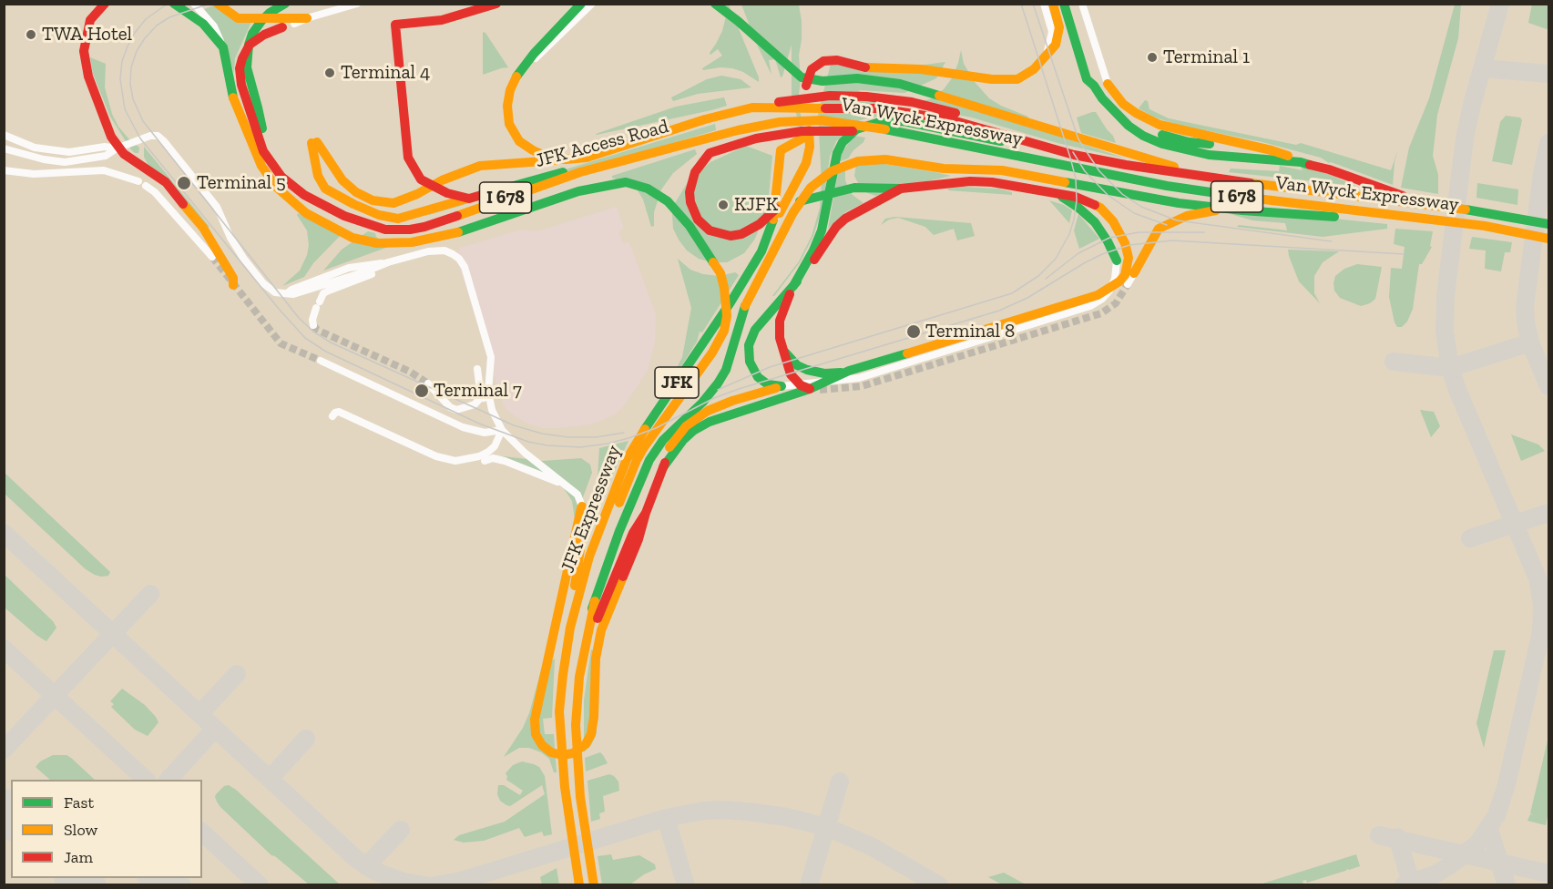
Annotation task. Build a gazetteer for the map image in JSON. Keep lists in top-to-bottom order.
{
  "streets": {
    "main road": [
      "Van Wyck Expressway",
      "JFK Access Road",
      "I 678",
      "JFK",
      "JFK Expressway"
    ]
  },
  "crossings": [
    ["Van Wyck Expressway", "JFK Access Road"]
  ],
  "places": [
    "TWA Hotel",
    "Terminal 1",
    "Terminal 4",
    "Terminal 5",
    "KJFK",
    "Terminal 8",
    "Terminal 7"
  ],
  "legend": ["Fast", "Slow", "Jam"]
}
